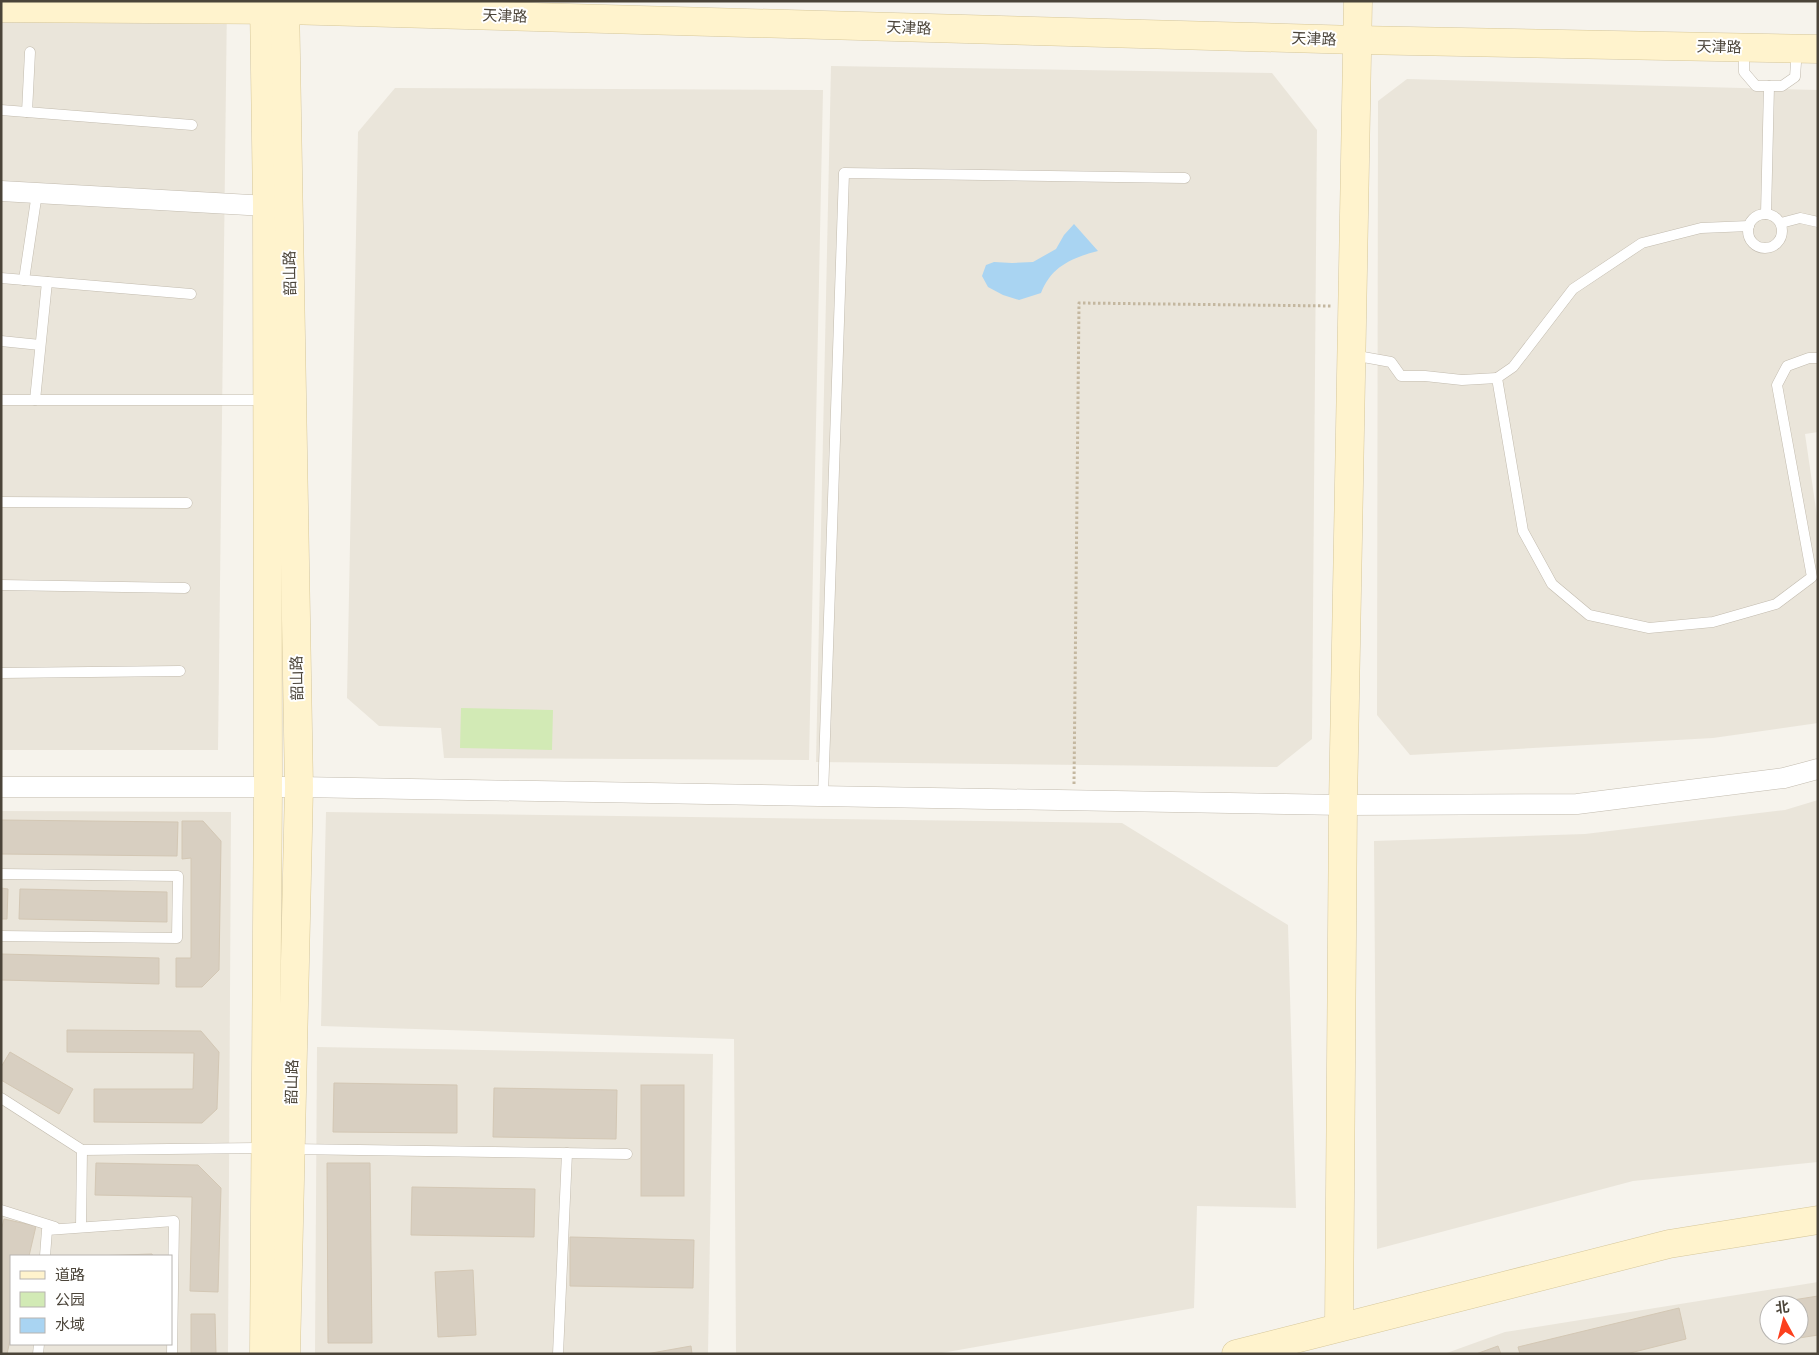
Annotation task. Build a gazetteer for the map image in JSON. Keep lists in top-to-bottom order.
{
  "streets": {
    "main road": ["天津路", "韶山路"]
  },
  "crossings": [
    ["天津路", "韶山路"]
  ],
  "legend": ["道路", "公园", "水域"],
  "north": "top"
}
